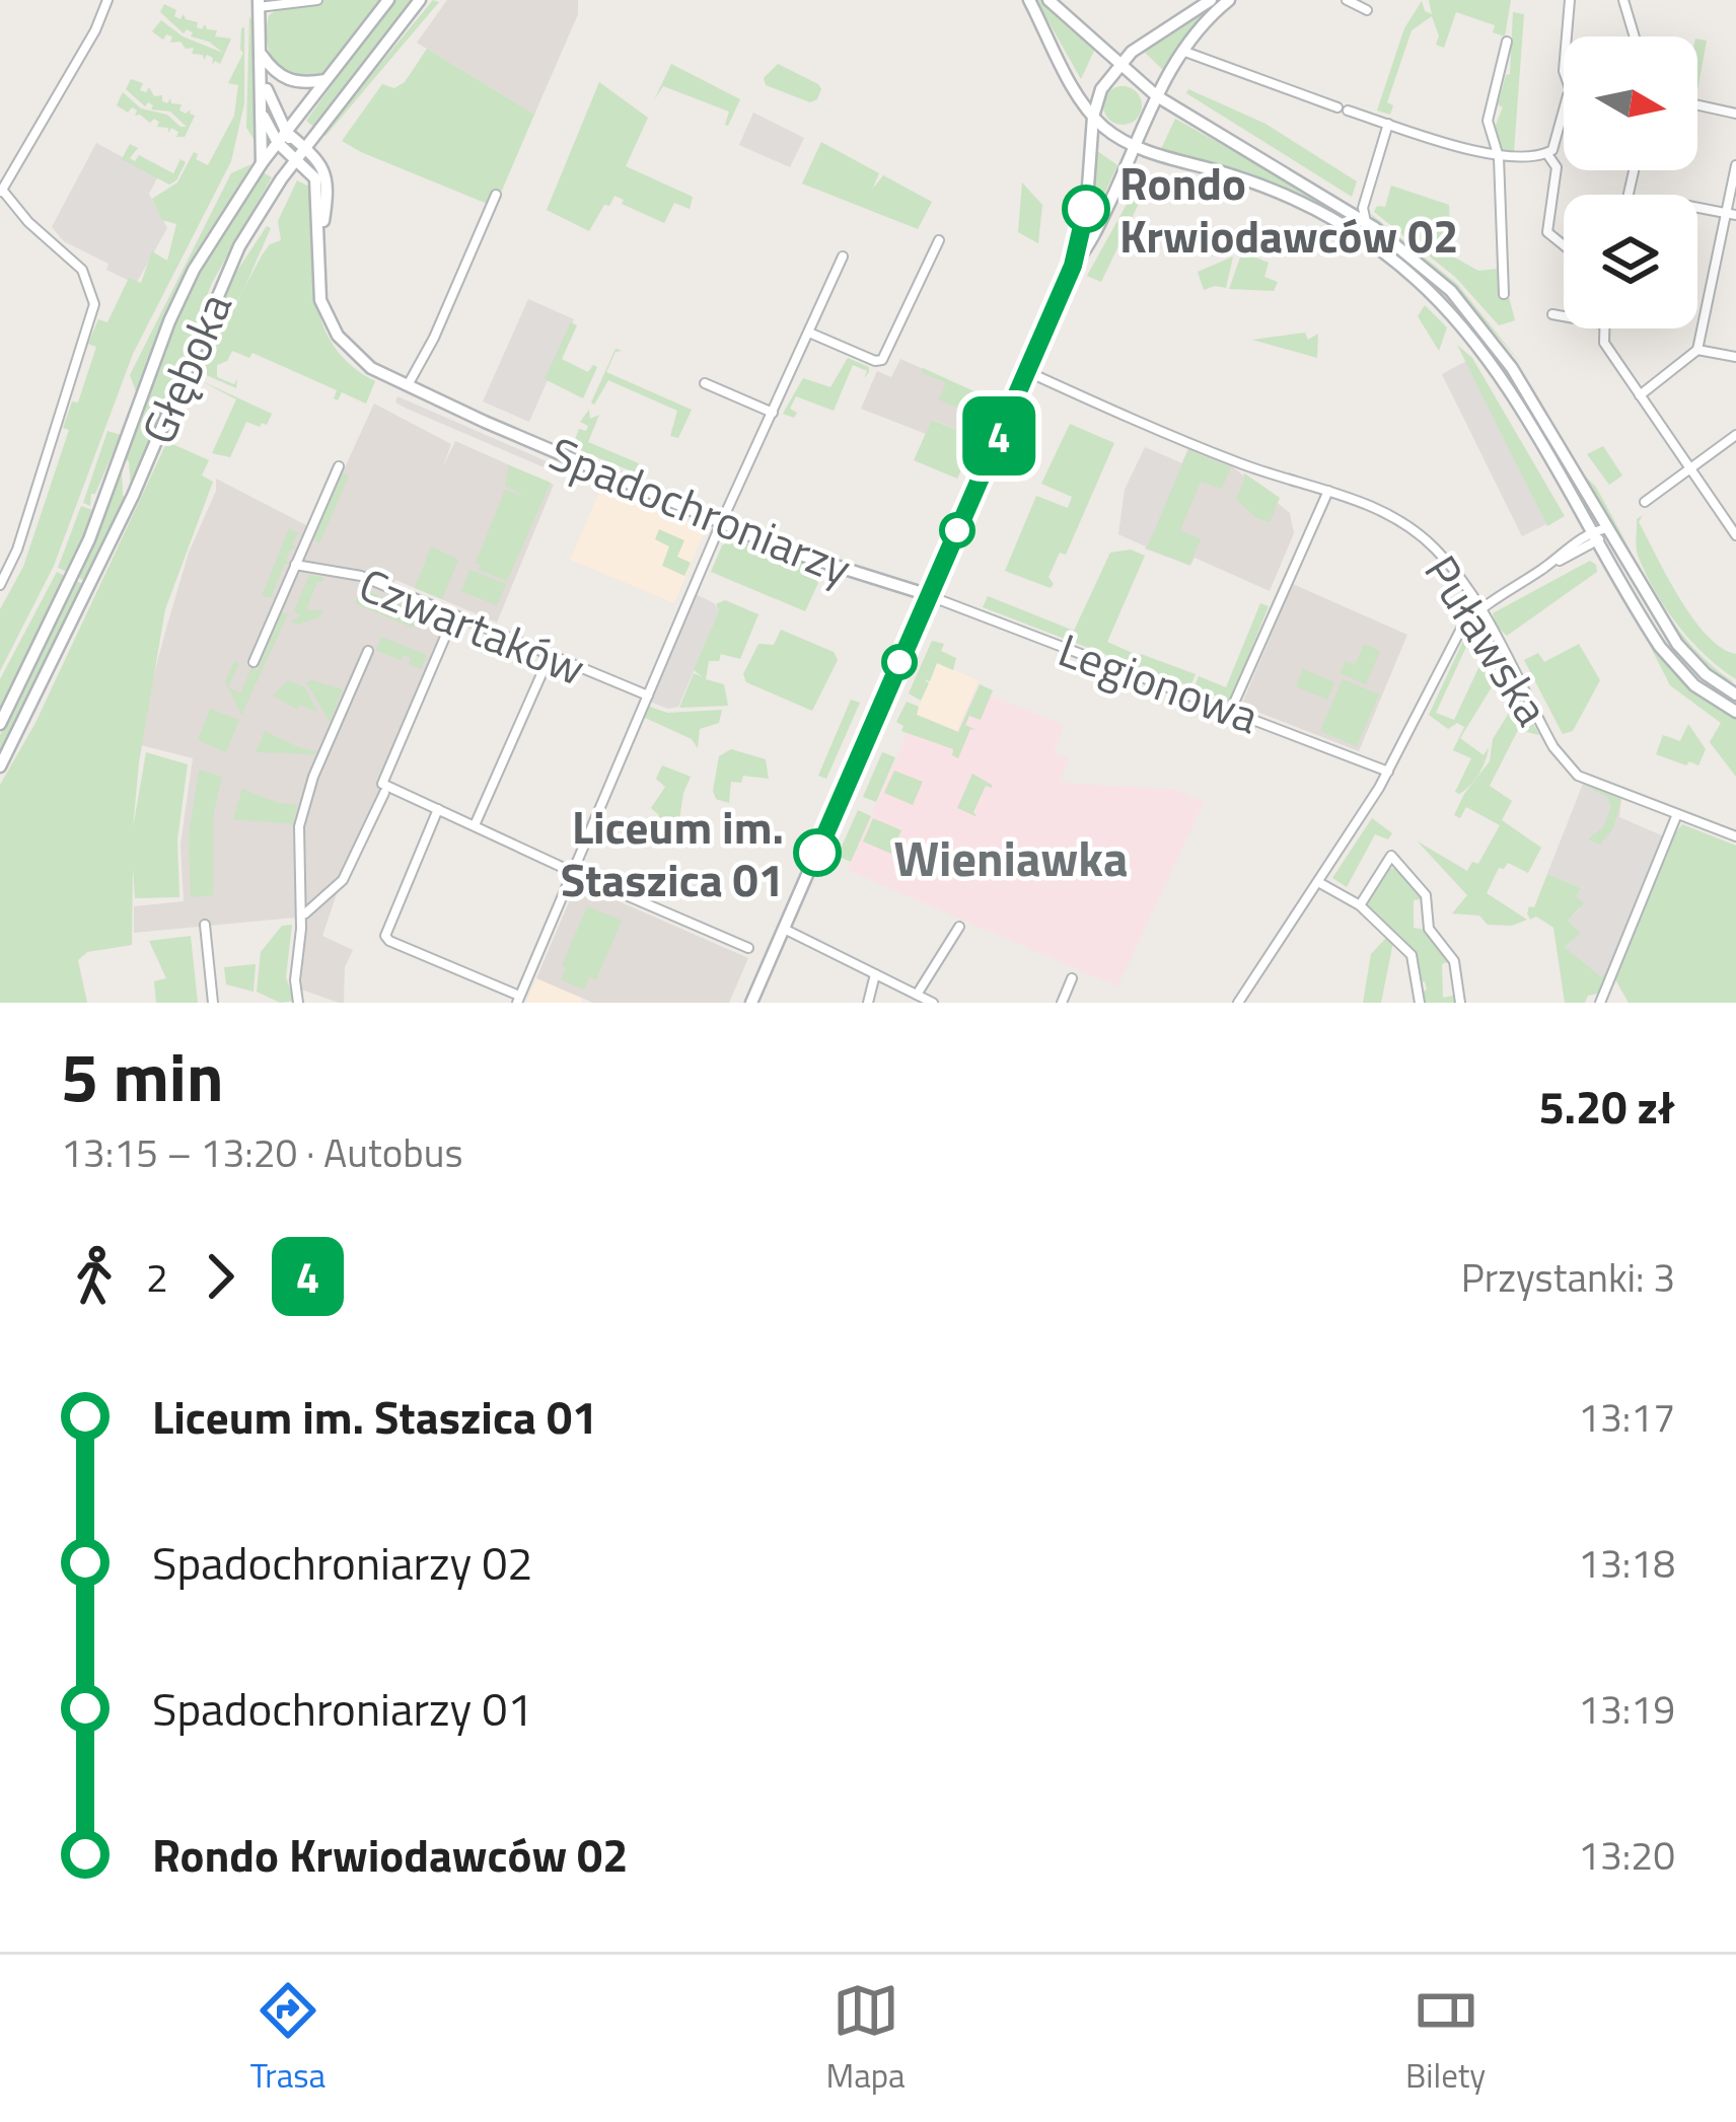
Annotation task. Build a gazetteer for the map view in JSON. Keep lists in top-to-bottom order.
{
  "streets": {
    "street": [
      "Głęboka",
      "Spadochroniarzy",
      "Czwartaków",
      "Puławska",
      "Legionowa"
    ]
  },
  "crossings": [
    ["Spadochroniarzy", "Legionowa"]
  ],
  "districts": ["Wieniawka"],
  "places": ["Rondo Krwiodawców 02", "Liceum im. Staszica 01"],
  "lines": ["bus line 4"],
  "north": "right",
  "page": {
    "on_map": "4",
    "heading": ["5 min", "13:15 – 13:20 · Autobus", "5.20 zł"],
    "legs": ["2", "4", "Przystanki: 3"],
    "list": [
      {
        "name": "Liceum im. Staszica 01",
        "value": "13:17"
      },
      {
        "name": "Spadochroniarzy 02",
        "value": "13:18"
      },
      {
        "name": "Spadochroniarzy 01",
        "value": "13:19"
      },
      {
        "name": "Rondo Krwiodawców 02",
        "value": "13:20"
      }
    ],
    "tabs": ["Trasa", "Mapa", "Bilety"]
  }
}
